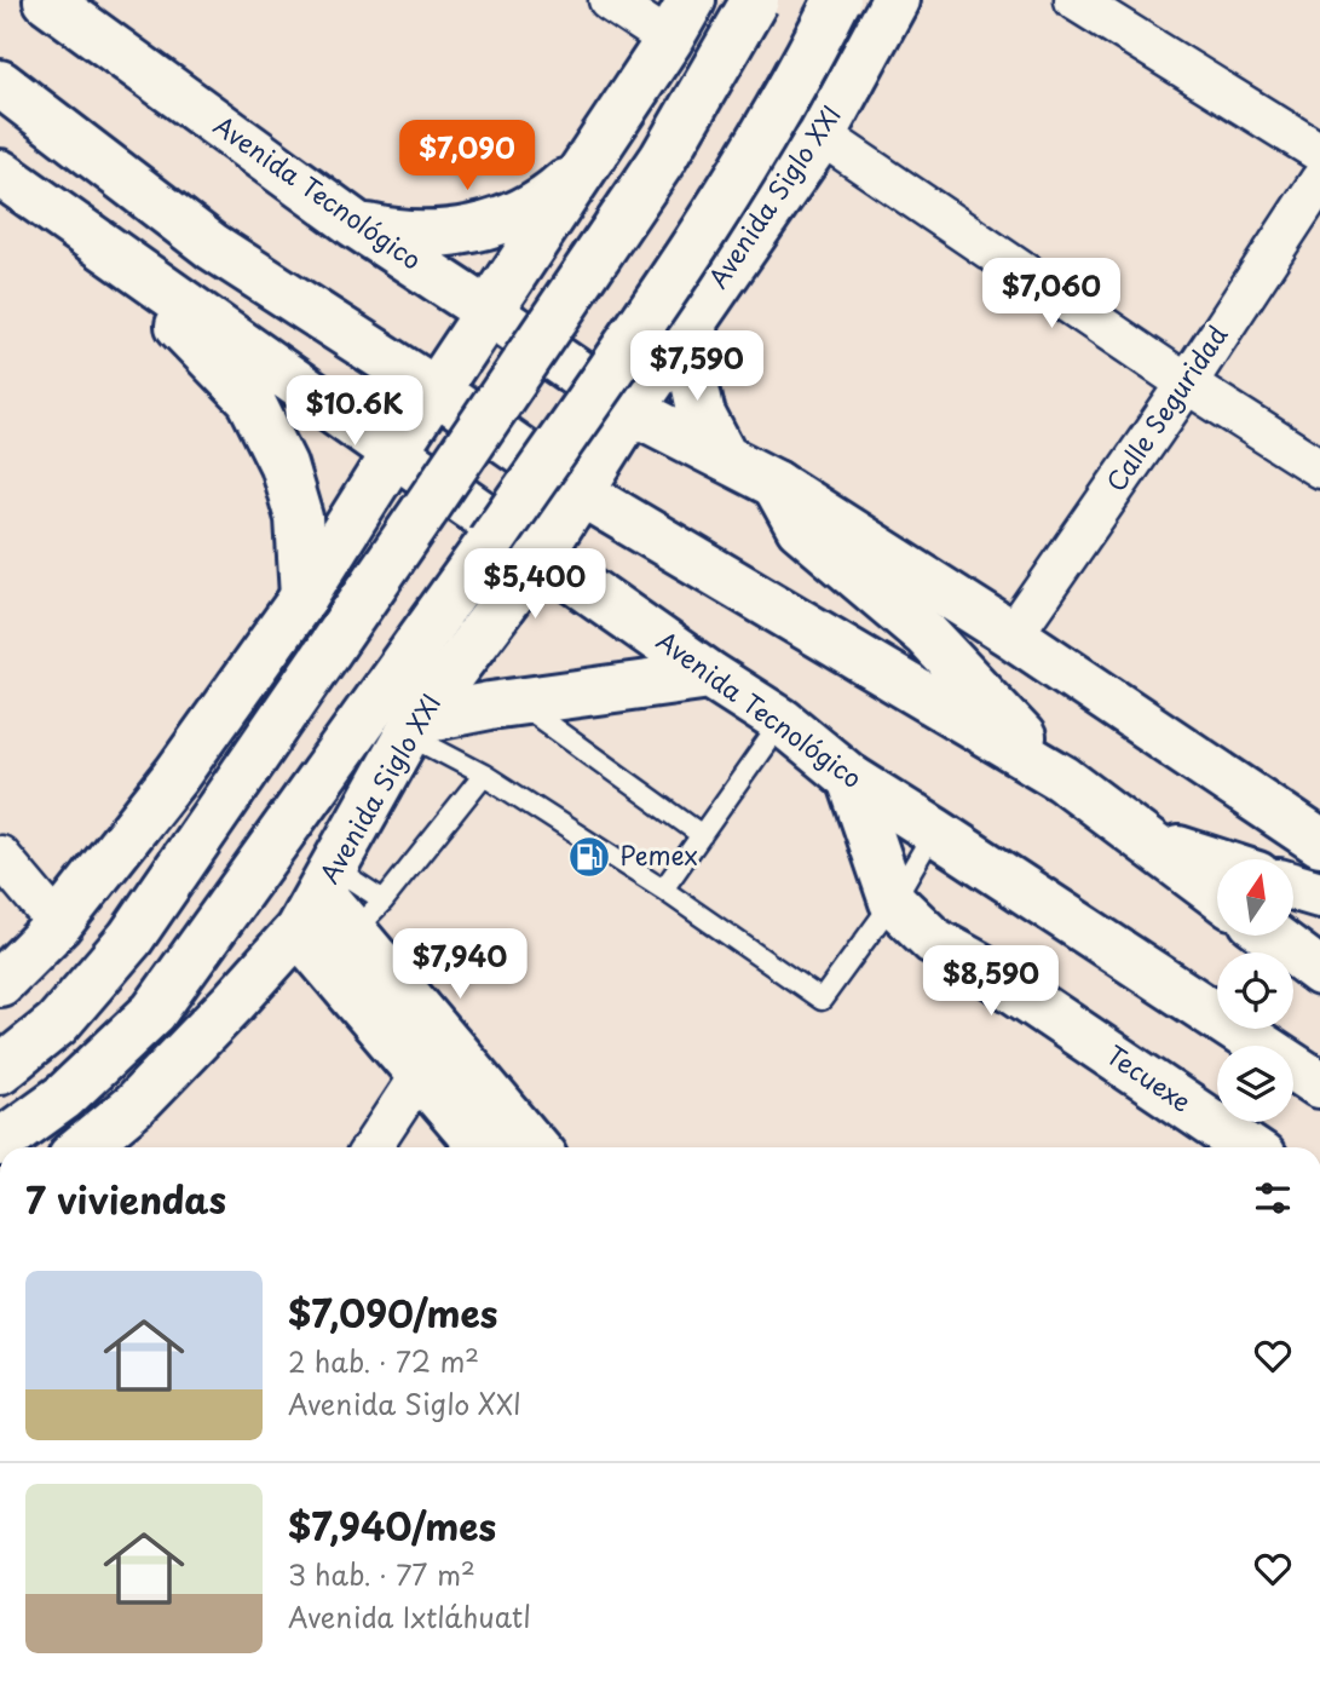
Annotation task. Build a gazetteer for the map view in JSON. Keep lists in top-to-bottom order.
{
  "streets": {
    "main road": ["Avenida Tecnológico", "Avenida Siglo XXI", "Tecuexe"],
    "street": ["Calle Seguridad"]
  },
  "crossings": [
    ["Avenida Tecnológico", "Avenida Siglo XXI"],
    ["Avenida Tecnológico", "Calle Seguridad"],
    ["Avenida Tecnológico", "Tecuexe"]
  ],
  "places": {
    "fuel station": ["Pemex"]
  },
  "north": "top",
  "page": {
    "price": [
      "$7,090",
      "$7,060",
      "$7,590",
      "$10.6K",
      "$5,400",
      "$7,940",
      "$8,590"
    ],
    "heading": "7 viviendas",
    "list": [
      {
        "name": "$7,090/mes",
        "note": "2 hab. · 72 m² · Avenida Siglo XXI"
      },
      {
        "name": "$7,940/mes",
        "note": "3 hab. · 77 m² · Avenida Ixtláhuatl"
      }
    ]
  }
}
